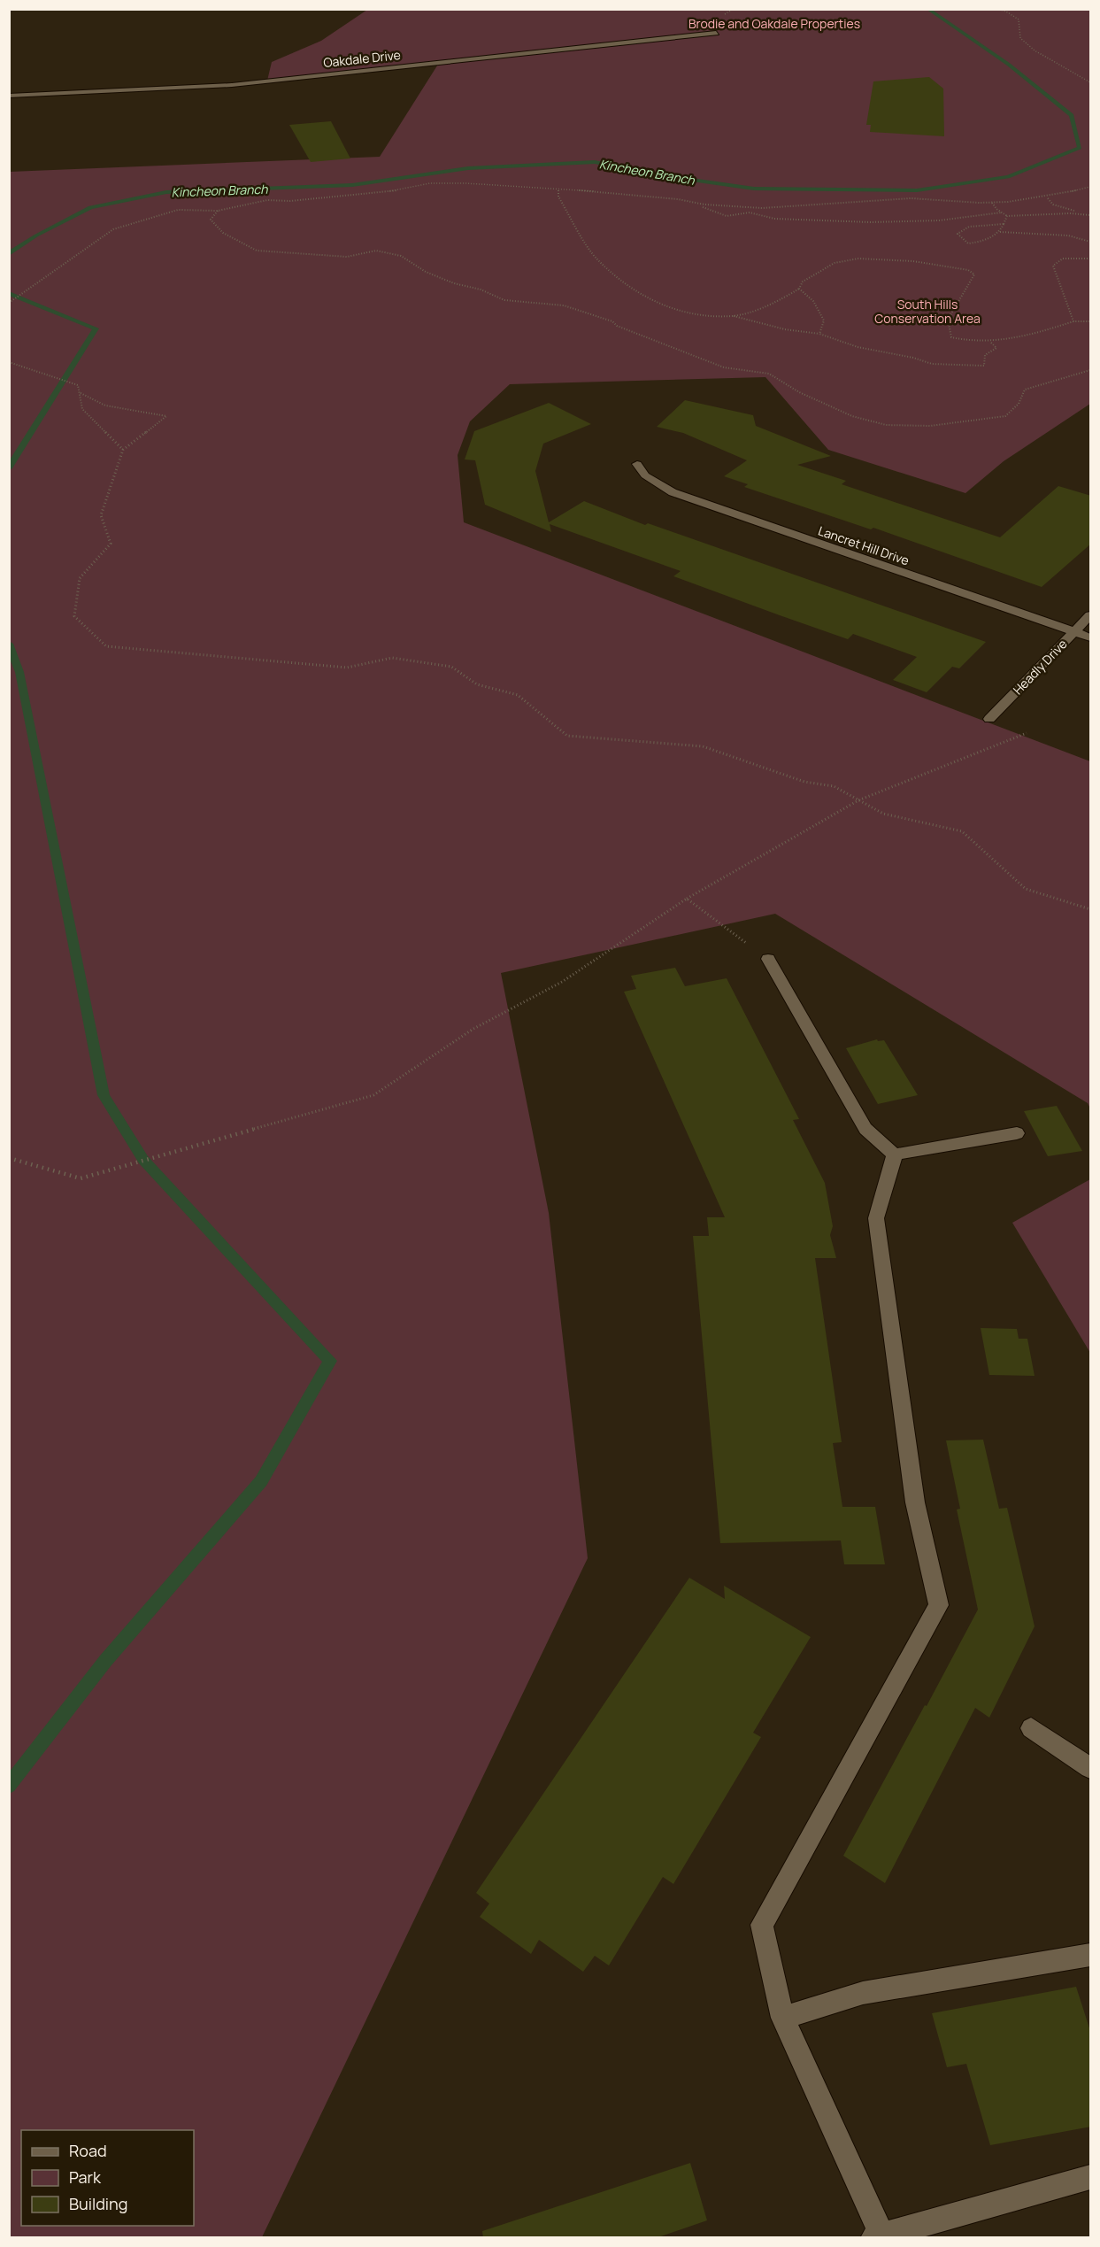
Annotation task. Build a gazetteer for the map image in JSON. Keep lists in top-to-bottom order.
{
  "streets": {
    "street": ["Oakdale Drive", "Lancret Hill Drive", "Headly Drive"]
  },
  "crossings": [
    ["Lancret Hill Drive", "Headly Drive"]
  ],
  "water": ["Kincheon Branch"],
  "parks": ["Brodie and Oakdale Properties", "South Hills Conservation Area"],
  "legend": ["Road", "Park", "Building"]
}
